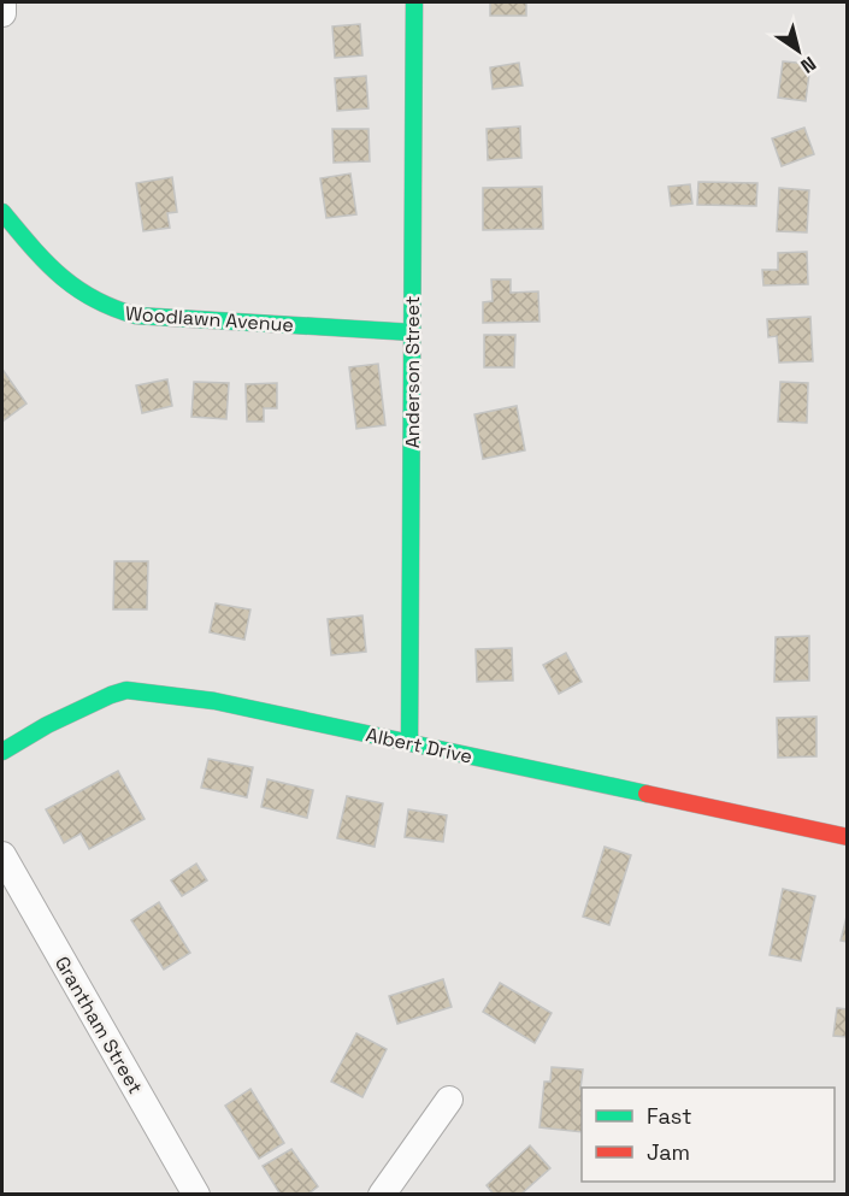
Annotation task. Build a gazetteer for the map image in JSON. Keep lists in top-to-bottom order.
{
  "streets": {
    "street": [
      "Woodlawn Avenue",
      "Anderson Street",
      "Albert Drive",
      "Grantham Street"
    ]
  },
  "crossings": [
    ["Woodlawn Avenue", "Anderson Street"],
    ["Anderson Street", "Albert Drive"]
  ],
  "legend": ["Fast", "Jam"],
  "north": "bottom right"
}
